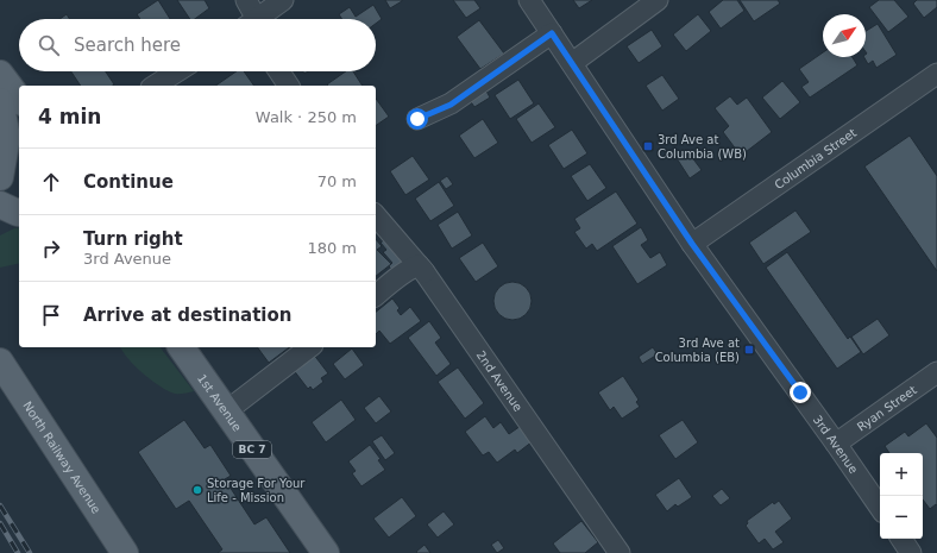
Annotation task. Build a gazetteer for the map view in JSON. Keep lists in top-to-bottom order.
{
  "streets": {
    "main road": ["1st Avenue", "BC 7", "North Railway Avenue"],
    "street": [
      "Columbia Street",
      "2nd Avenue",
      "Ryan Street",
      "3rd Avenue"
    ]
  },
  "crossings": [
    ["Columbia Street", "3rd Avenue"],
    ["Ryan Street", "3rd Avenue"]
  ],
  "places": {
    "transit": ["3rd Ave at Columbia (WB)", "3rd Ave at Columbia (EB)"],
    "other": ["Storage For Your Life - Mission"]
  },
  "north": "top right",
  "page": {
    "search": "Search here",
    "heading": ["4 min", "Walk · 250 m"],
    "list": [
      ["Continue", "70 m"],
      ["Turn right", "3rd Avenue", "180 m"],
      "Arrive at destination"
    ],
    "map_buttons": ["+", "−"]
  }
}
